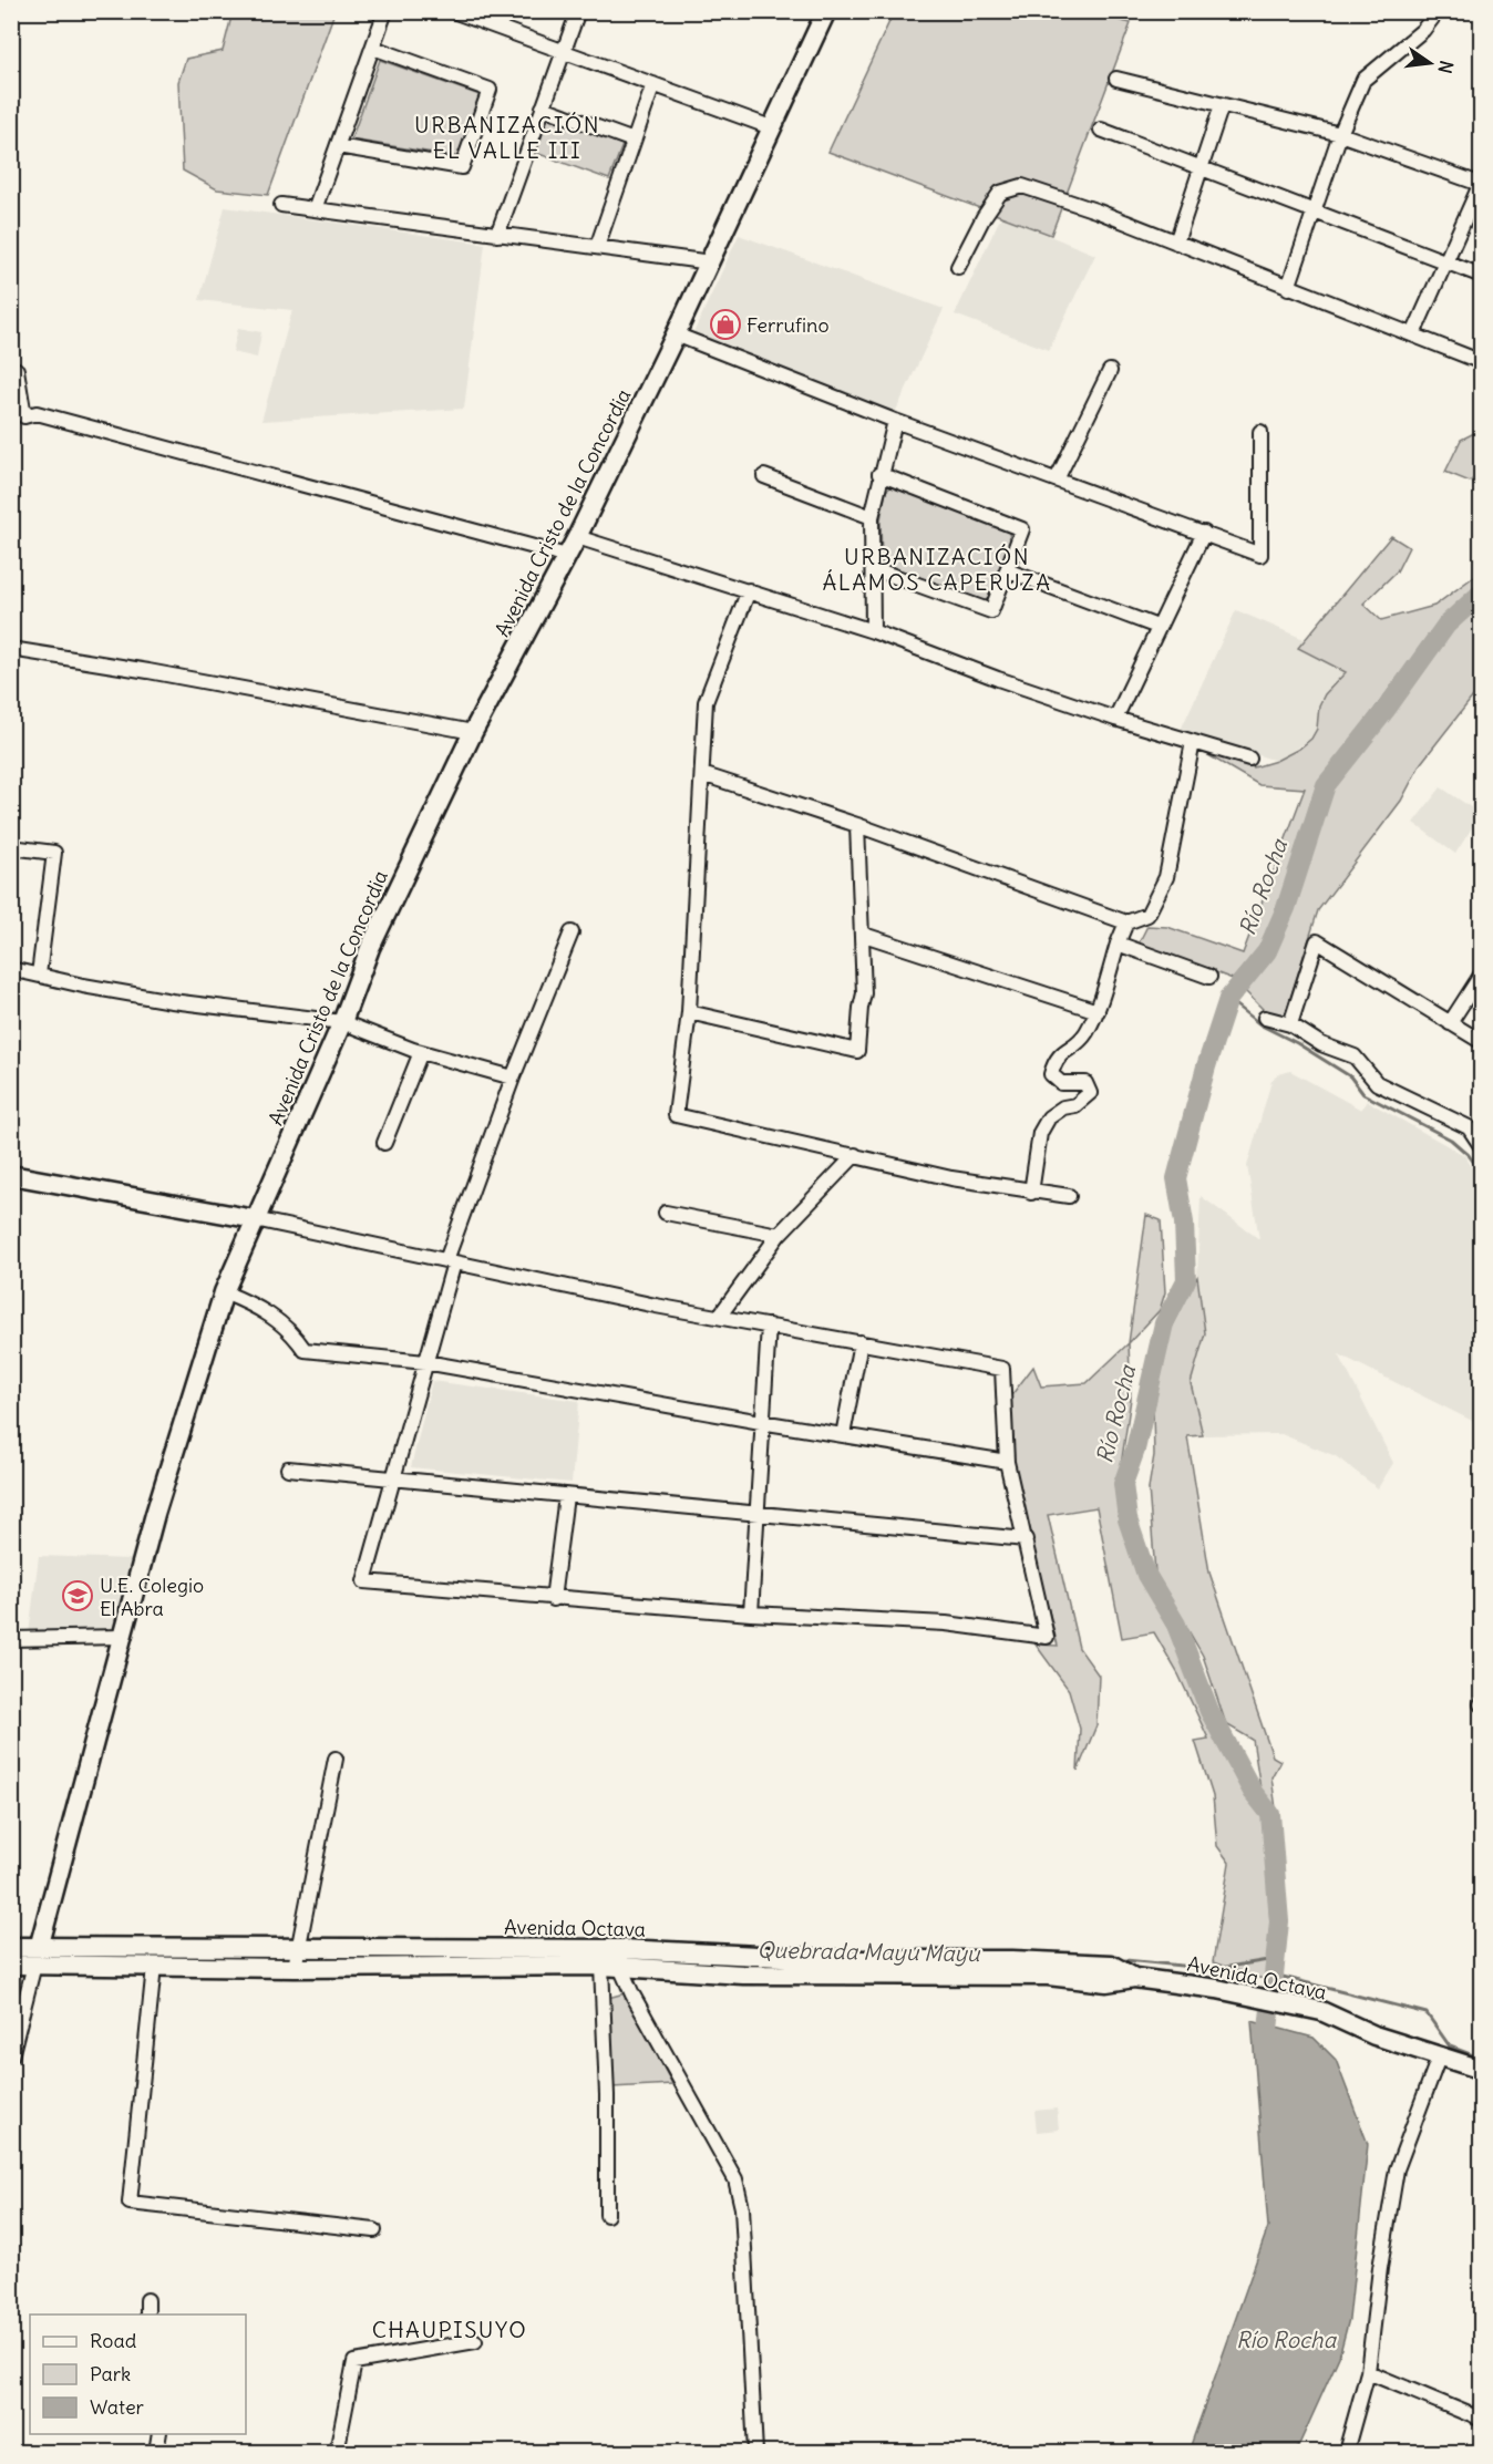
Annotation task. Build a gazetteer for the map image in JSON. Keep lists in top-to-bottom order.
{
  "streets": {
    "main road": ["Avenida Cristo de la Concordia", "Avenida Octava"]
  },
  "crossings": [
    ["Avenida Cristo de la Concordia", "Avenida Octava"]
  ],
  "districts": ["URBANIZACIÓN EL VALLE III", "URBANIZACIÓN ÁLAMOS CAPERUZA", "CHAUPISUYO"],
  "water": ["Río Rocha", "Quebrada Mayu Mayu"],
  "places": {
    "shop": ["Ferrufino"],
    "school or university": ["U.E. Colegio El Abra"]
  },
  "legend": ["Road", "Park", "Water"],
  "north": "right"
}
